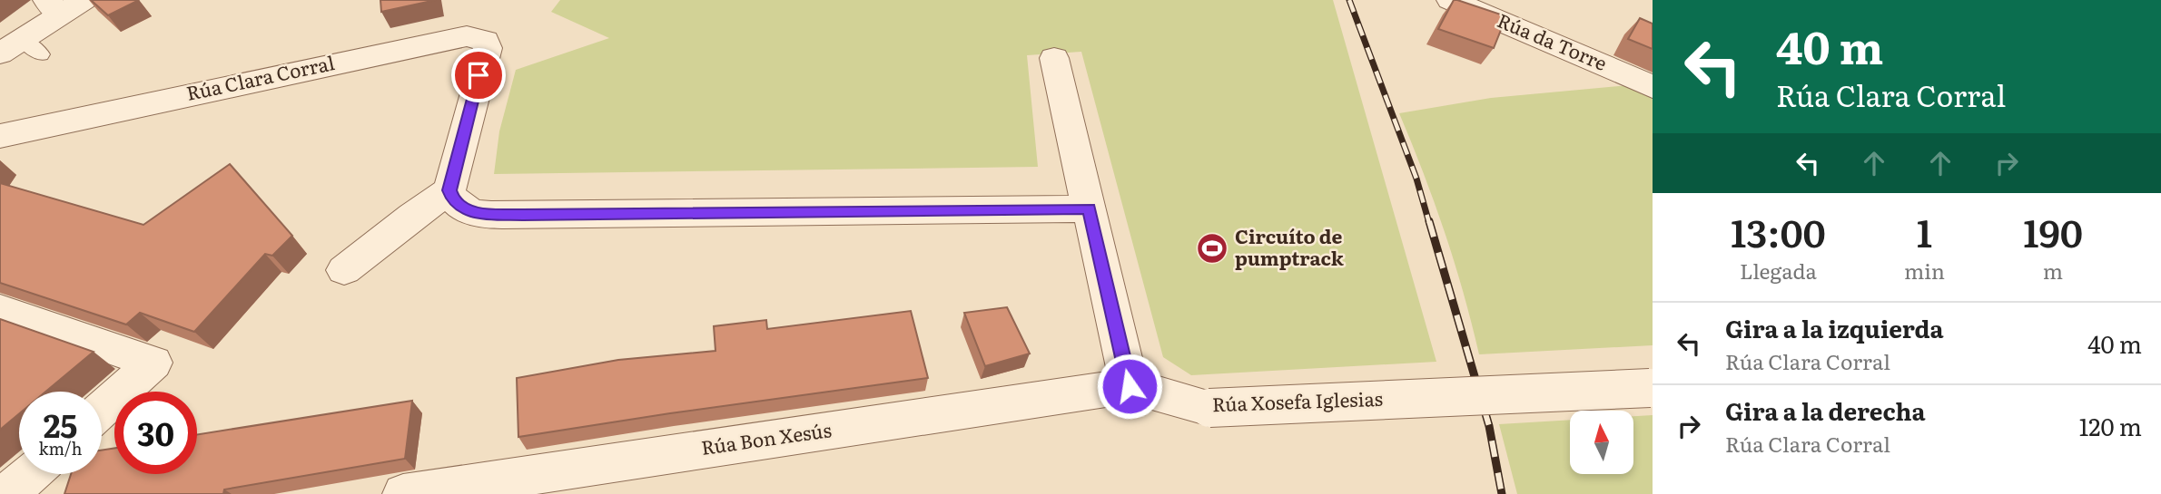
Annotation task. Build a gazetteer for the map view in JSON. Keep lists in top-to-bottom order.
{
  "streets": {
    "street": [
      "Rúa da Torre",
      "Rúa Clara Corral",
      "Rúa Xosefa Iglesias",
      "Rúa Bon Xesús"
    ]
  },
  "crossings": [
    ["Rúa Xosefa Iglesias", "Rúa Bon Xesús"]
  ],
  "places": {
    "sports": ["Circuíto de pumptrack"]
  },
  "north": "top",
  "page": {
    "turn": ["40 m", "Rúa Clara Corral"],
    "eta": [
      "13:00",
      "Llegada",
      "1",
      "min",
      "190",
      "m"
    ],
    "list": [
      {
        "name": "Gira a la izquierda",
        "note": "Rúa Clara Corral",
        "value": "40 m"
      },
      {
        "name": "Gira a la derecha",
        "note": "Rúa Clara Corral",
        "value": "120 m"
      }
    ],
    "speed": "25 km/h",
    "limit": "30"
  }
}
